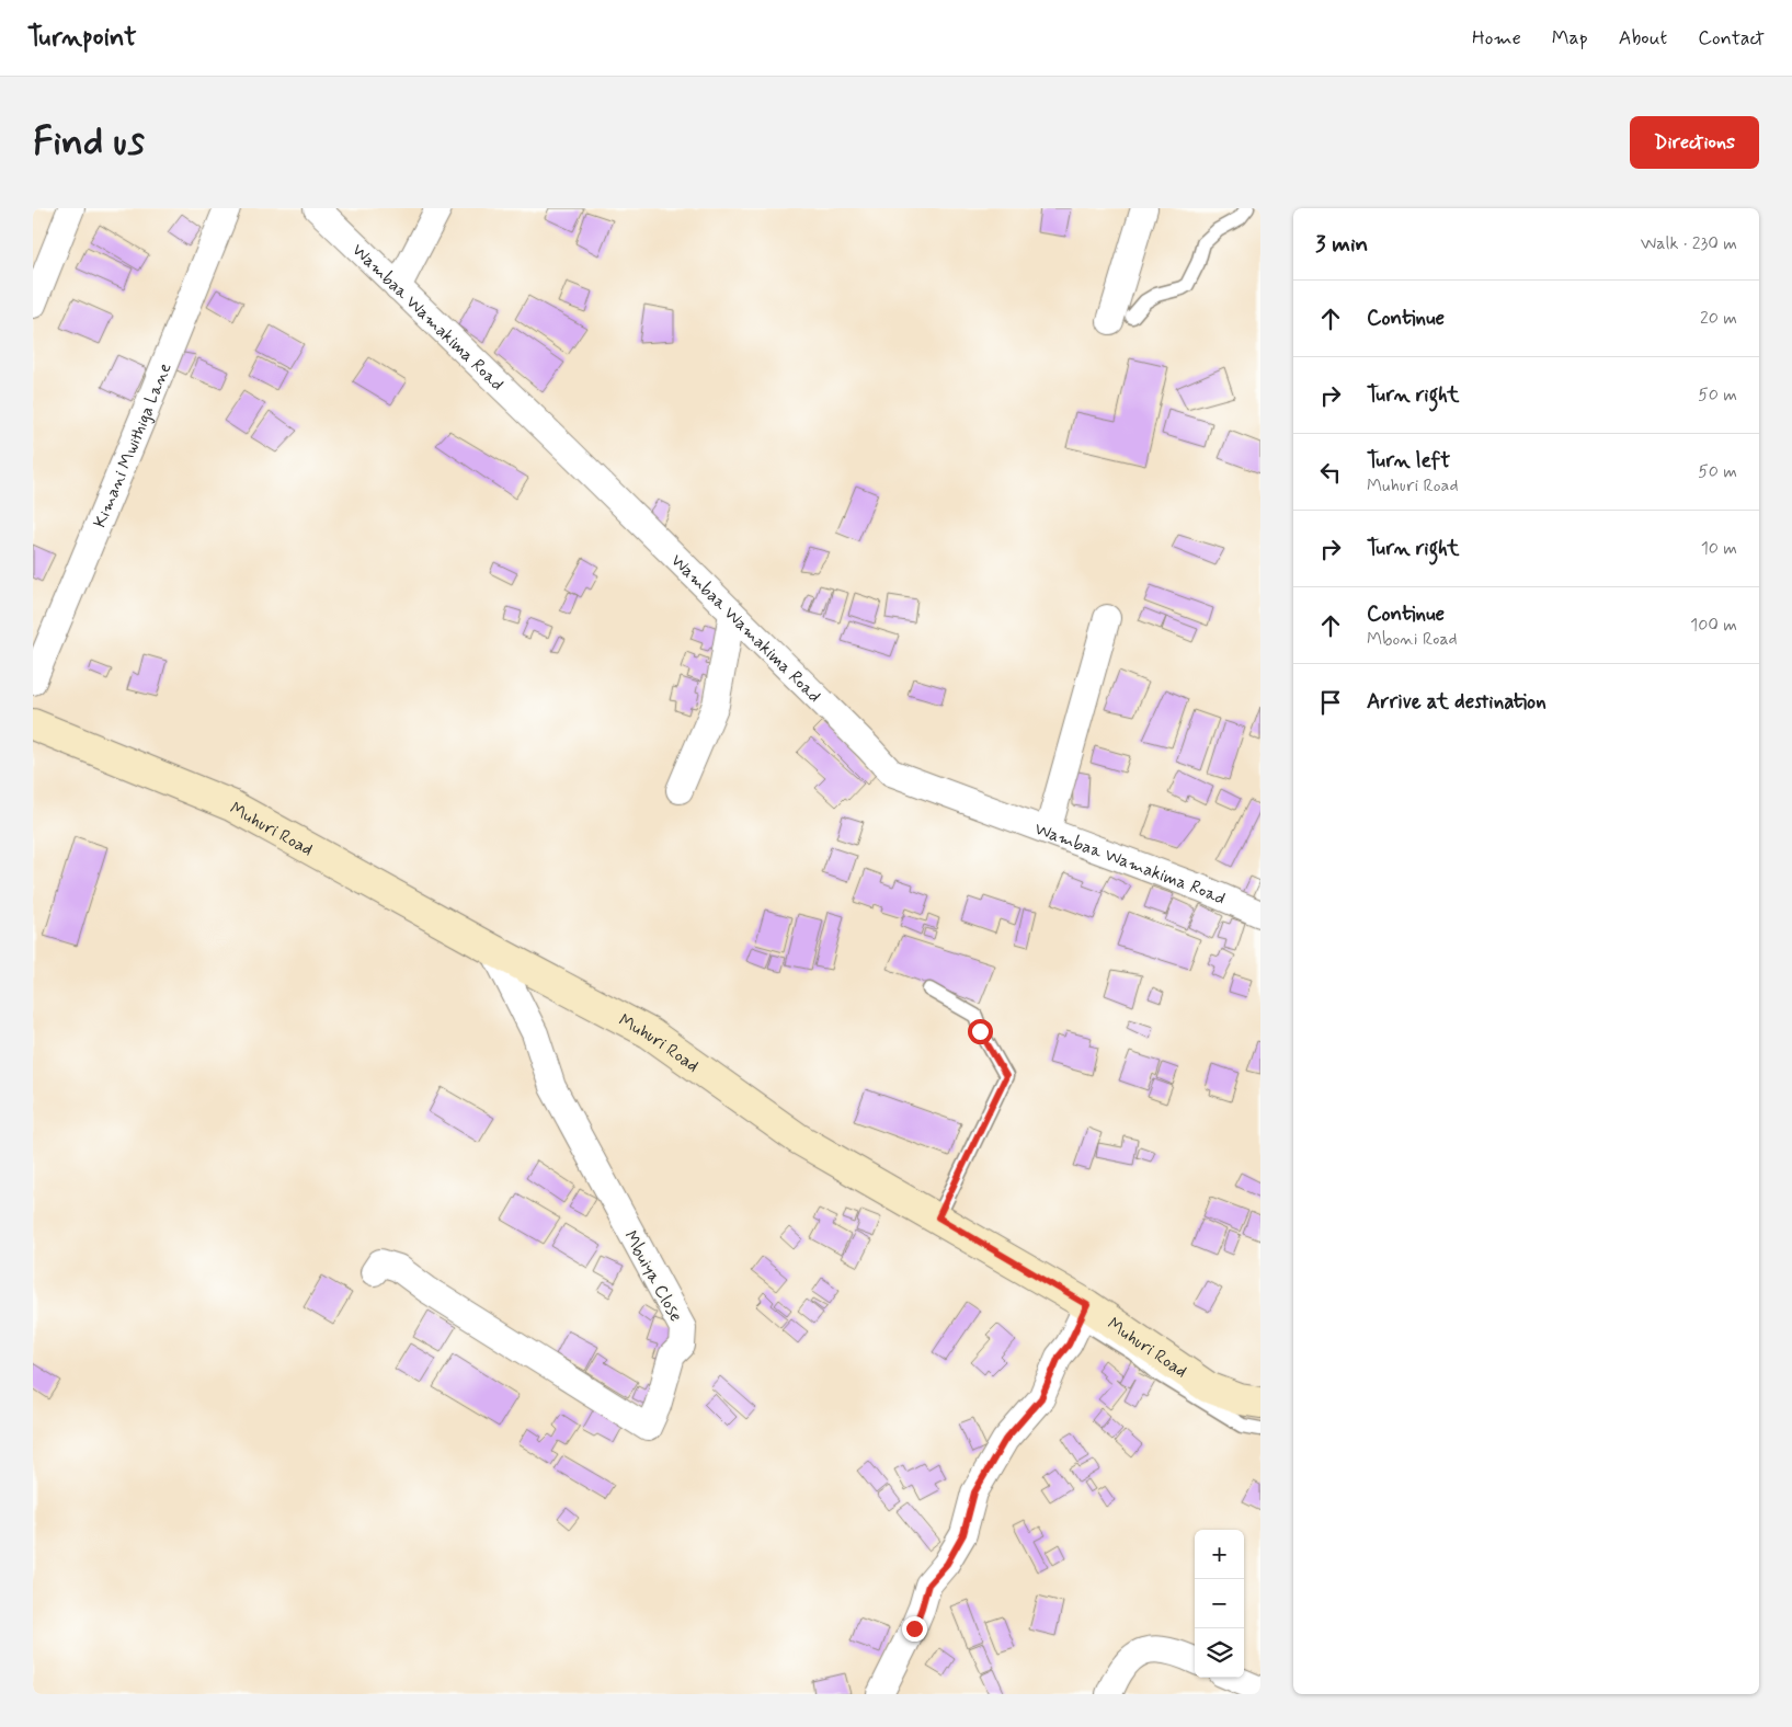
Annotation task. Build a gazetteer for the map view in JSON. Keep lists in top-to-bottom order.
{
  "streets": {
    "main road": ["Muhuri Road"],
    "street": ["Wambaa Wamakima Road", "Kimani Mwithiga Lane", "Mbuiya Close"]
  },
  "crossings": [
    ["Muhuri Road", "Mbuiya Close"]
  ],
  "page": {
    "header": "Turnpoint",
    "nav": [
      "Home",
      "Map",
      "About",
      "Contact"
    ],
    "buttons": "Directions",
    "title": "Find us",
    "heading": ["3 min", "Walk · 230 m"],
    "list": [
      ["Continue", "20 m"],
      ["Turn right", "50 m"],
      ["Turn left", "Muhuri Road", "50 m"],
      ["Turn right", "10 m"],
      ["Continue", "Mboni Road", "100 m"],
      "Arrive at destination"
    ],
    "map_buttons": ["+", "−"]
  }
}
